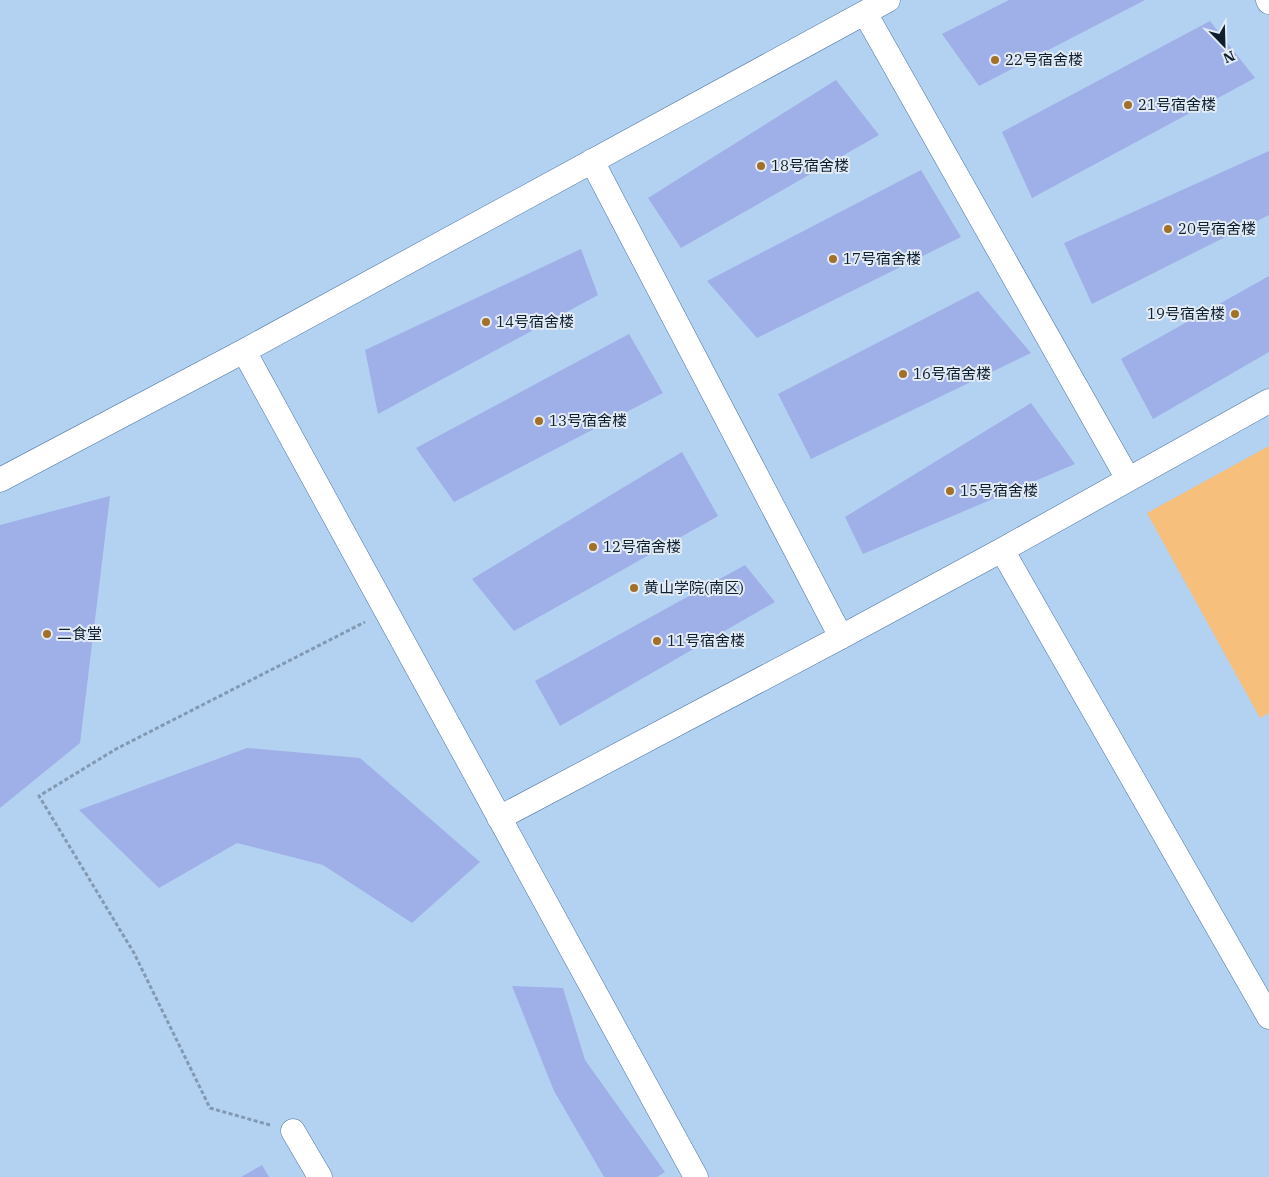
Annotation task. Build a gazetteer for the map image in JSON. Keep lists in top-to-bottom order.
{
  "places": [
    "22号宿舍楼",
    "21号宿舍楼",
    "18号宿舍楼",
    "20号宿舍楼",
    "17号宿舍楼",
    "19号宿舍楼",
    "14号宿舍楼",
    "16号宿舍楼",
    "13号宿舍楼",
    "15号宿舍楼",
    "12号宿舍楼",
    "黄山学院(南区)",
    "二食堂",
    "11号宿舍楼"
  ],
  "north": "bottom right"
}
